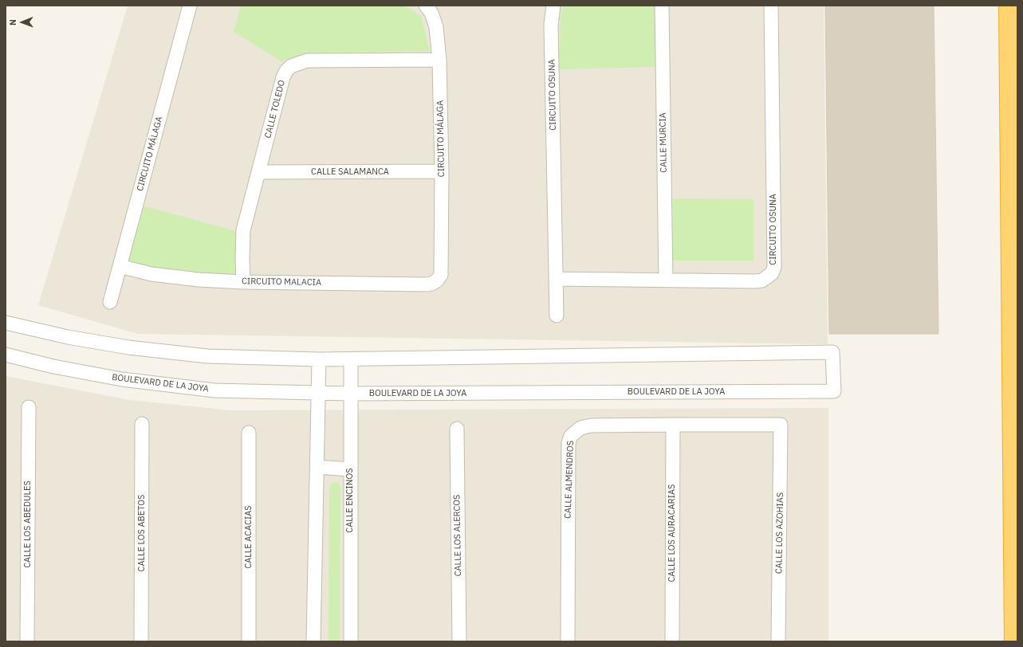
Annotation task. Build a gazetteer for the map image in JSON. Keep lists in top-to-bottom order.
{
  "streets": {
    "street": [
      "CIRCUITO OSUNA",
      "CALLE TOLEDO",
      "CIRCUITO MÁLAGA",
      "CALLE MURCIA",
      "CALLE SALAMANCA",
      "CIRCUITO MALACIA",
      "BOULEVARD DE LA JOYA",
      "CALLE ALMENDROS",
      "CALLE ENCINOS",
      "CALLE LOS ABEDULES",
      "CALLE LOS ABETOS",
      "CALLE LOS AURACARIAS",
      "CALLE LOS AZOHIAS",
      "CALLE LOS ALERCOS",
      "CALLE ACACIAS"
    ]
  },
  "crossings": [
    ["CIRCUITO OSUNA", "CALLE MURCIA"],
    ["CALLE TOLEDO", "CIRCUITO MÁLAGA"],
    ["CALLE TOLEDO", "CALLE SALAMANCA"],
    ["CALLE TOLEDO", "CIRCUITO MALACIA"],
    ["CIRCUITO MÁLAGA", "CALLE SALAMANCA"],
    ["CIRCUITO MÁLAGA", "CIRCUITO MALACIA"],
    ["BOULEVARD DE LA JOYA", "CALLE ENCINOS"],
    ["CALLE ALMENDROS", "CALLE LOS AURACARIAS"],
    ["CALLE ALMENDROS", "CALLE LOS AZOHIAS"]
  ],
  "north": "left"
}
